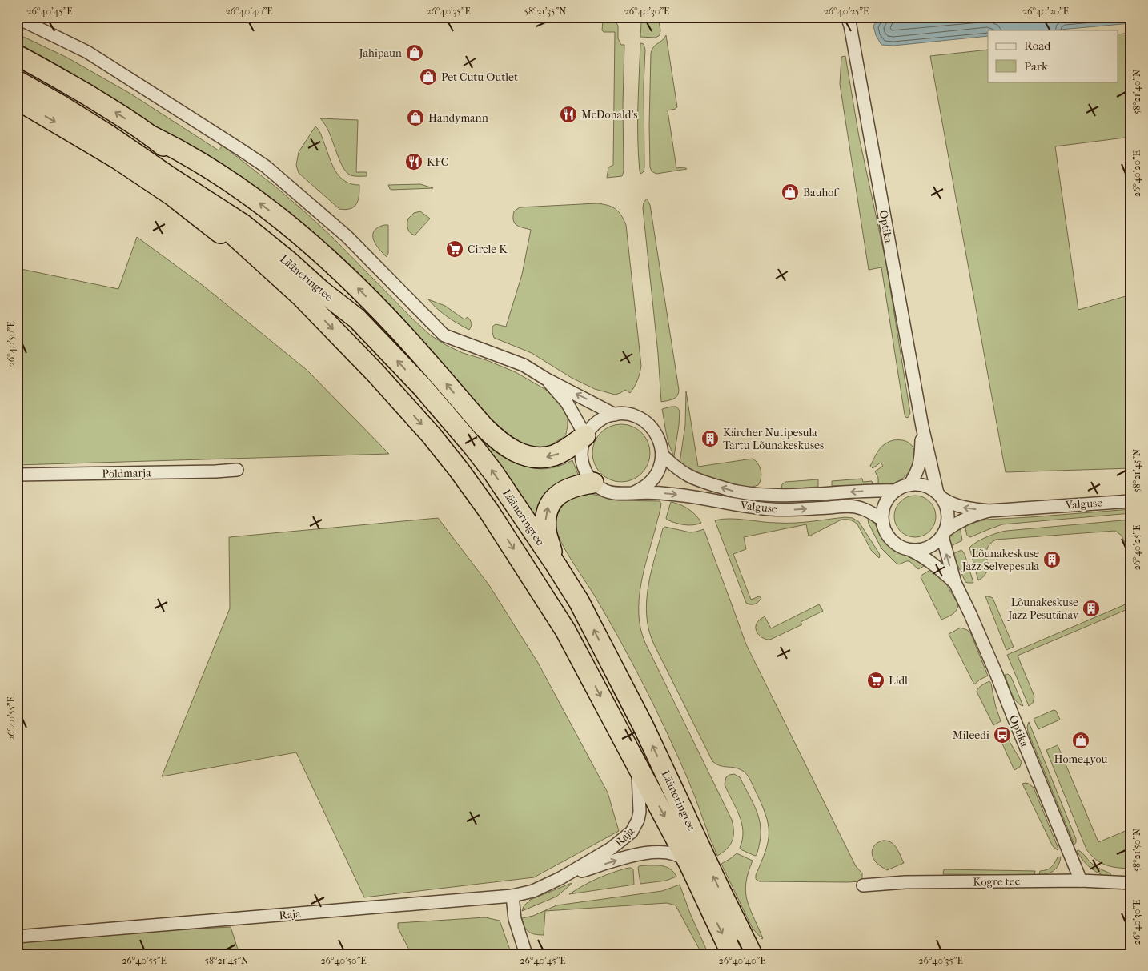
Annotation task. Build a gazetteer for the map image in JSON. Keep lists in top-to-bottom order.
{
  "streets": {
    "highway": ["Lääneringtee"],
    "street": [
      "Optika",
      "Põldmarja",
      "Valguse",
      "Raja",
      "Kogre tee"
    ]
  },
  "crossings": [
    ["Optika", "Valguse"],
    ["Optika", "Kogre tee"],
    ["Lääneringtee", "Raja"]
  ],
  "places": {
    "shop": [
      "Jahipaun",
      "Pet Cutu Outlet",
      "Handymann",
      "Bauhof",
      "Home4you"
    ],
    "restaurant": ["McDonald's", "KFC"],
    "supermarket": ["Circle K", "Lidl"],
    "building": ["Kärcher Nutipesula Tartu Lõunakeskuses", "Lõunakeskuse Jazz Selvepesula", "Lõunakeskuse Jazz Pesutänav"],
    "bus stop": ["Mileedi"]
  },
  "legend": ["Road", "Park"],
  "coordinates": [
    "26°40'45\"E",
    "26°40'40\"E",
    "26°40'35\"E",
    "58°21'35\"N",
    "26°40'30\"E",
    "26°40'25\"E",
    "26°40'20\"E",
    "58°21'40\"N",
    "26°40'50\"E",
    "58°21'45\"N",
    "26°40'55\"E",
    "58°21'50\"N"
  ]
}
